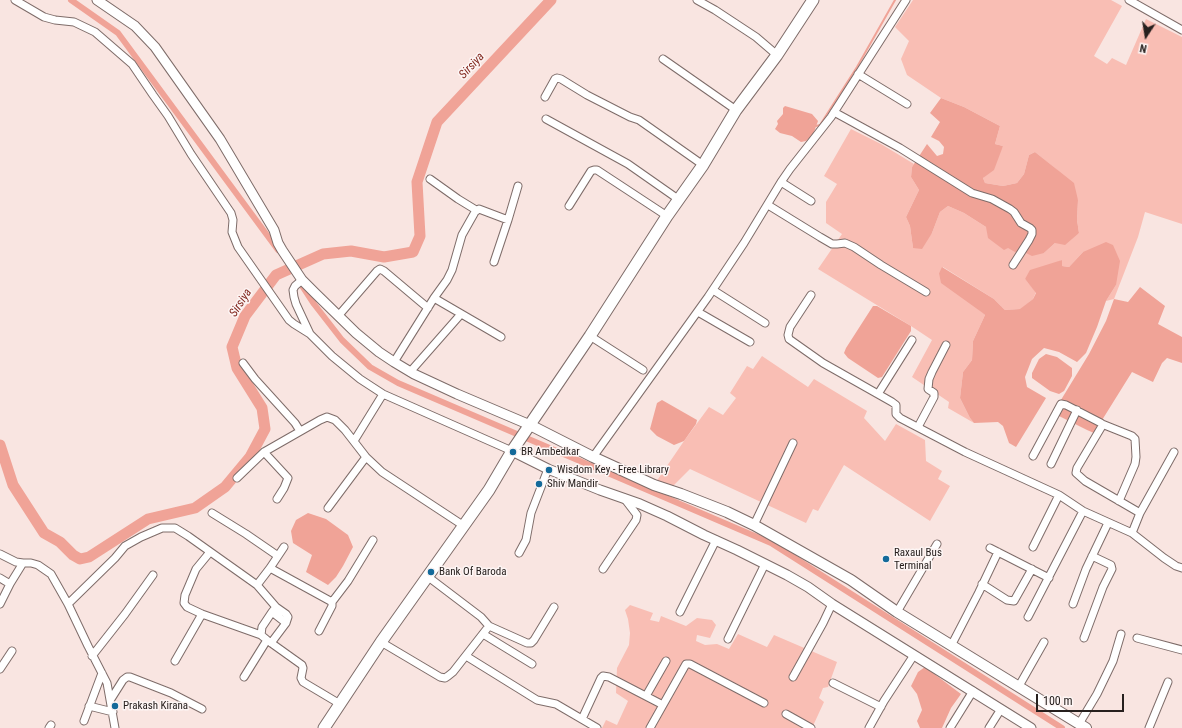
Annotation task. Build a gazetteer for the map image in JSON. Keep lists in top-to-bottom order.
{
  "water": ["Sirsiya"],
  "places": [
    "BR Ambedkar",
    "Wisdom Key - Free Library",
    "Shiv Mandir",
    "Raxaul Bus Terminal",
    "Bank Of Baroda",
    "Prakash Kirana"
  ],
  "scale_bar": "100 m",
  "north": "bottom"
}
